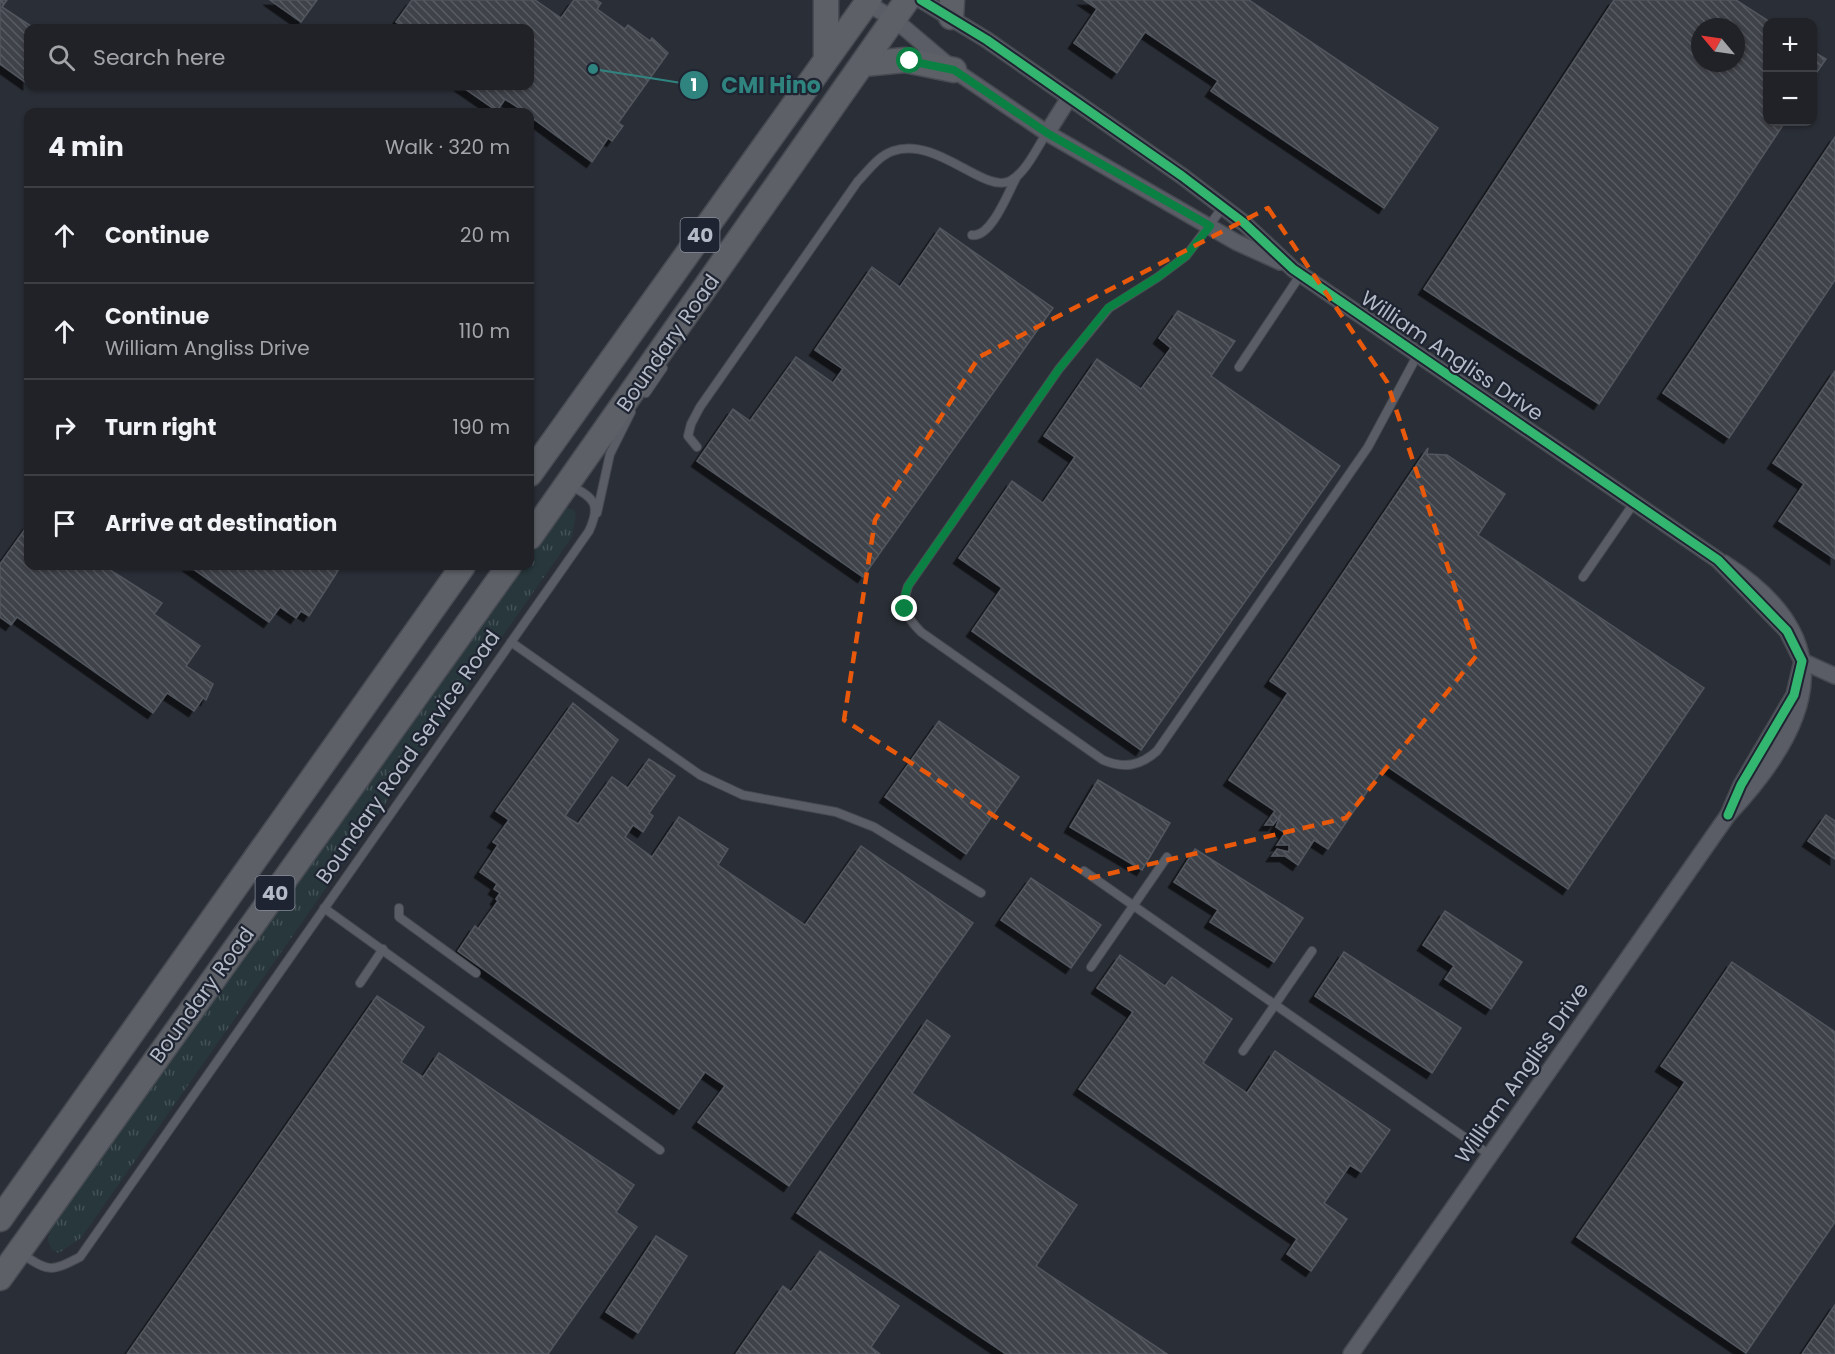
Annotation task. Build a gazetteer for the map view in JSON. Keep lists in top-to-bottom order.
{
  "streets": {
    "main road": ["40", "Boundary Road"],
    "street": ["William Angliss Drive"],
    "lane": ["Boundary Road Service Road"]
  },
  "crossings": [
    ["Boundary Road", "William Angliss Drive"],
    ["Boundary Road", "Boundary Road Service Road"]
  ],
  "places": ["CMI Hino"],
  "north": "top left",
  "page": {
    "map_buttons": ["+", "−"],
    "search": "Search here",
    "heading": ["4 min", "Walk · 320 m"],
    "list": [
      ["Continue", "20 m"],
      ["Continue", "William Angliss Drive", "110 m"],
      ["Turn right", "190 m"],
      "Arrive at destination"
    ]
  }
}
